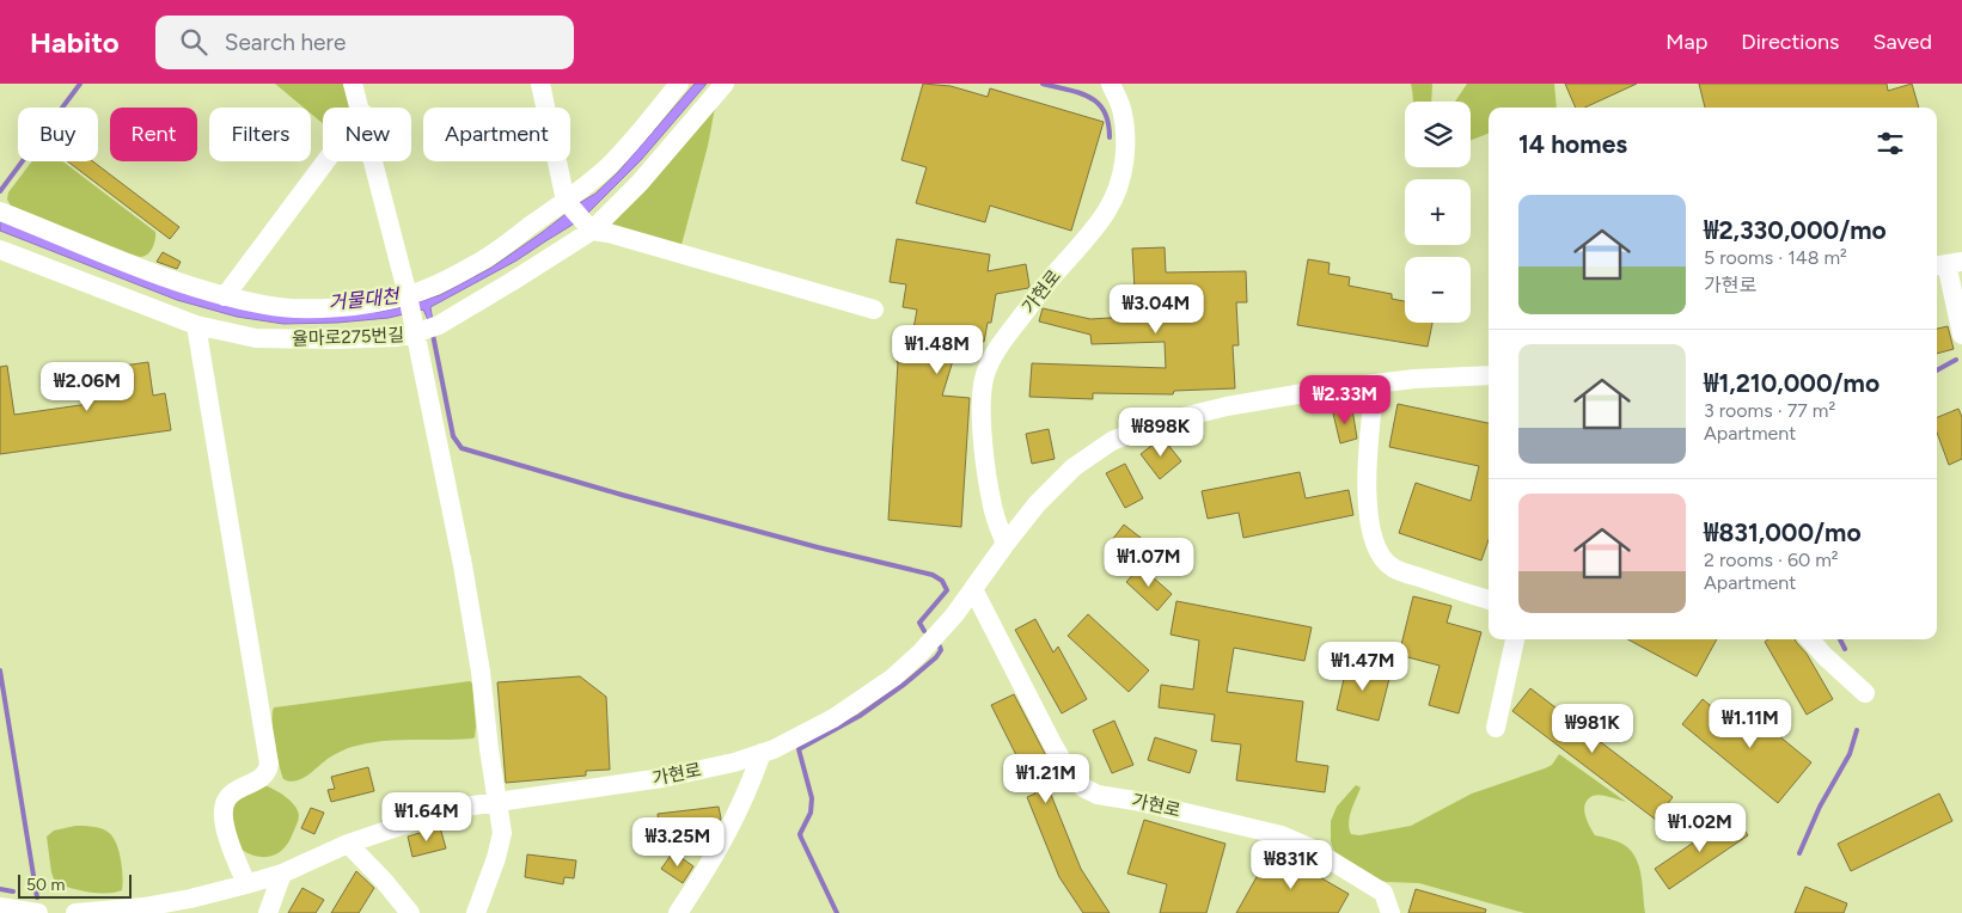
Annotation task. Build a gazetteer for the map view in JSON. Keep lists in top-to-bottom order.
{
  "streets": {
    "street": ["가현로", "율마로275번길"]
  },
  "water": ["거물대천"],
  "scale_bar": "50 m",
  "page": {
    "header": "Habito",
    "search": "Search here",
    "nav": ["Map", "Directions", "Saved"],
    "map_buttons": ["+", "−"],
    "chip": [
      "Buy",
      "Rent",
      "Filters",
      "New",
      "Apartment"
    ],
    "heading": "14 homes",
    "list": [
      {
        "name": "₩2,330,000/mo",
        "note": "5 rooms · 148 m² · 가현로"
      },
      {
        "name": "₩1,210,000/mo",
        "note": "3 rooms · 77 m² · Apartment"
      },
      {
        "name": "₩831,000/mo",
        "note": "2 rooms · 60 m² · Apartment"
      }
    ],
    "price": [
      "₩3.04M",
      "₩1.48M",
      "₩2.06M",
      "₩2.33M",
      "₩898K",
      "₩1.07M",
      "₩1.47M",
      "₩1.11M",
      "₩981K",
      "₩1.21M",
      "₩1.64M",
      "₩1.02M",
      "₩3.25M",
      "₩831K"
    ],
    "scale": "50 m"
  }
}
